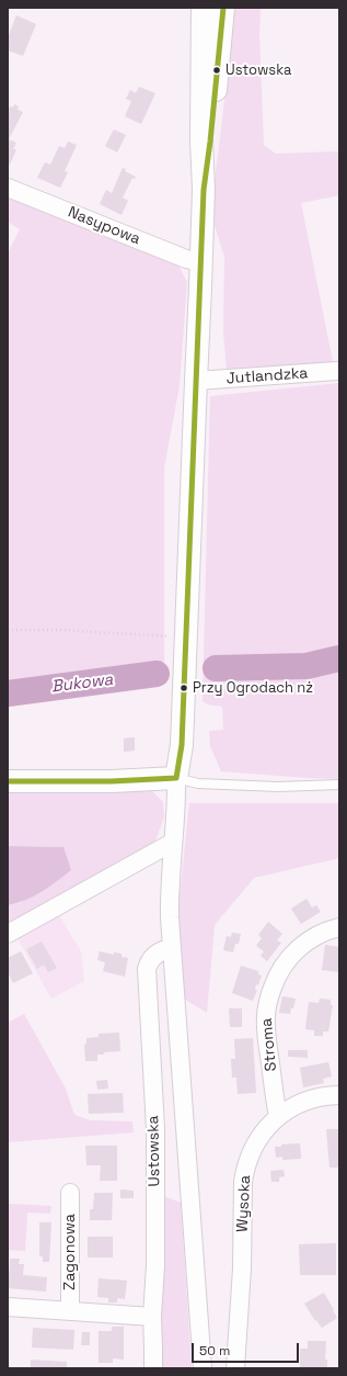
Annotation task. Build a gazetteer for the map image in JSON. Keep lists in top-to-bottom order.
{
  "streets": {
    "street": [
      "Nasypowa",
      "Jutlandzka",
      "Stroma",
      "Ustowska",
      "Wysoka",
      "Zagonowa"
    ]
  },
  "crossings": [
    ["Nasypowa", "Ustowska"],
    ["Jutlandzka", "Ustowska"],
    ["Stroma", "Wysoka"],
    ["Ustowska", "Zagonowa"]
  ],
  "water": ["Bukowa"],
  "places": ["Ustowska", "Przy Ogrodach nż"],
  "scale_bar": "50 m"
}
